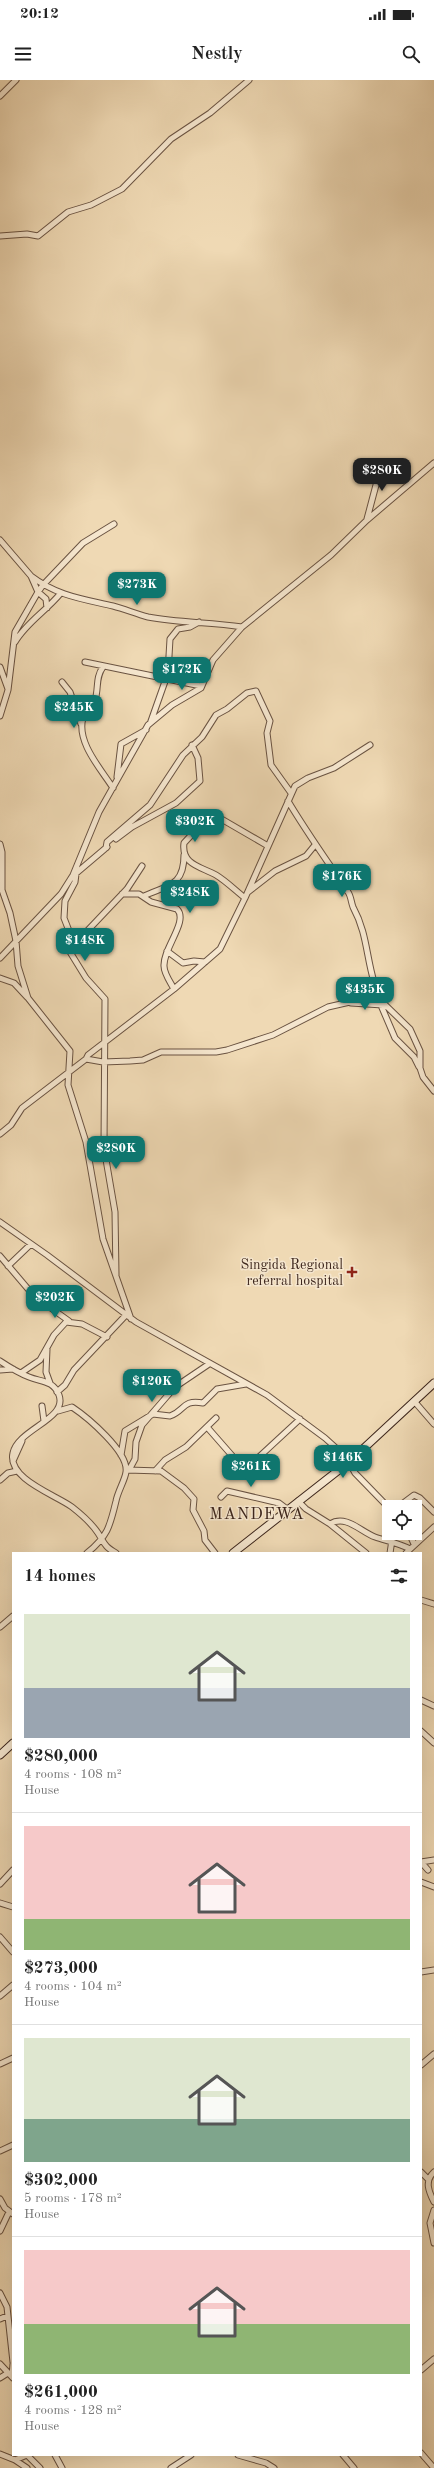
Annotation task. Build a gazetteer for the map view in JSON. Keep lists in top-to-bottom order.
{
  "districts": ["MANDEWA"],
  "places": {
    "health": ["Singida Regional referral hospital"]
  },
  "page": {
    "status": "20:12",
    "header": "Nestly",
    "price": [
      "$280K",
      "$273K",
      "$172K",
      "$245K",
      "$302K",
      "$176K",
      "$248K",
      "$148K",
      "$435K",
      "$280K",
      "$202K",
      "$120K",
      "$146K",
      "$261K"
    ],
    "heading": "14 homes",
    "list": [
      {
        "name": "$280,000",
        "note": "4 rooms · 108 m² · House"
      },
      {
        "name": "$273,000",
        "note": "4 rooms · 104 m² · House"
      },
      {
        "name": "$302,000",
        "note": "5 rooms · 178 m² · House"
      },
      {
        "name": "$261,000",
        "note": "4 rooms · 128 m² · House"
      }
    ]
  }
}
